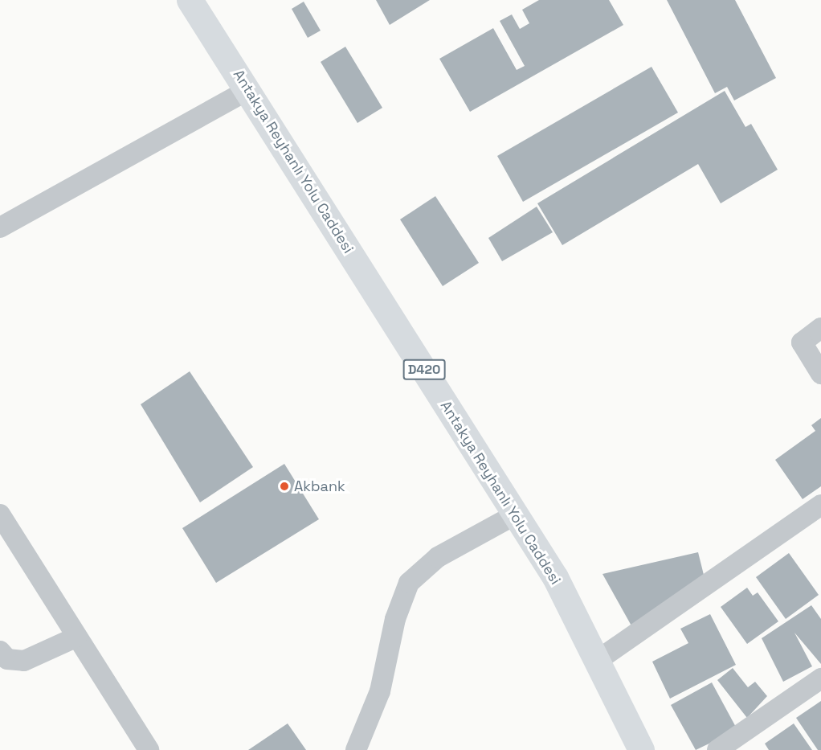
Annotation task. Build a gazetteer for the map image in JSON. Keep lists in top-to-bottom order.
{
  "streets": {
    "main road": ["Antakya Reyhanlı Yolu Caddesi", "D420"]
  },
  "places": ["Akbank"]
}
